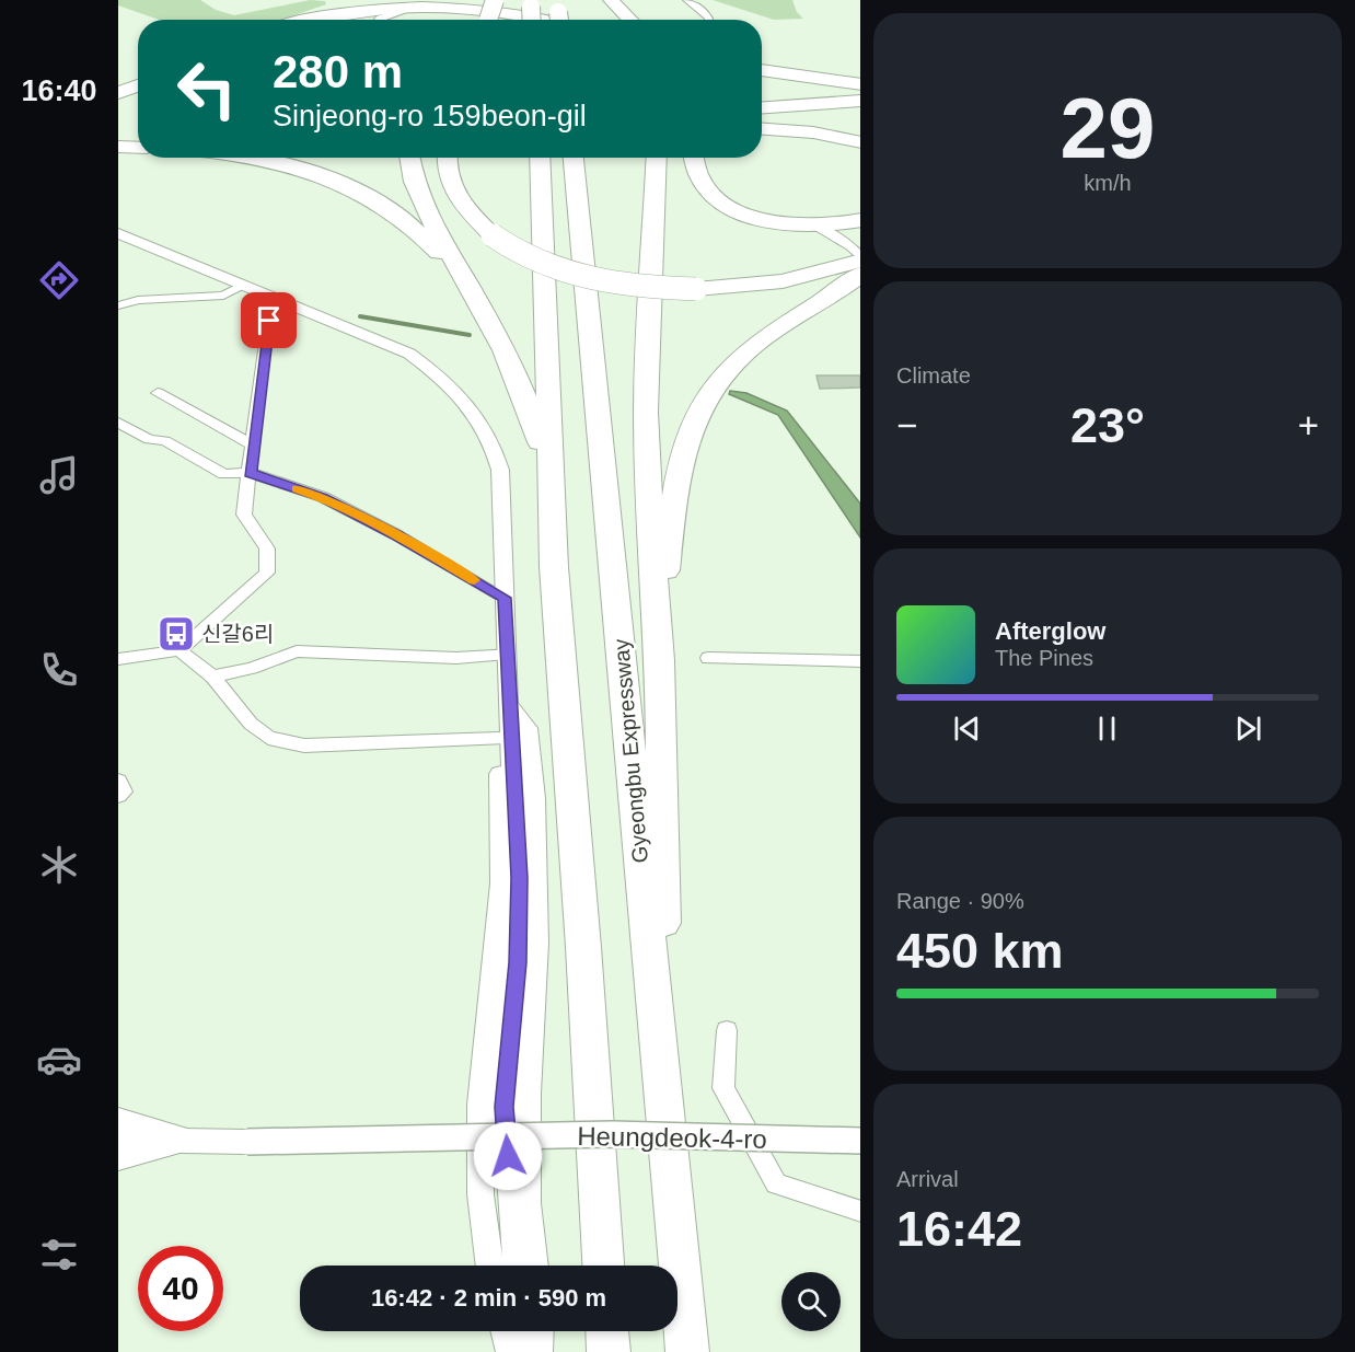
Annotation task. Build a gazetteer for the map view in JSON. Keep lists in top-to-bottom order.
{
  "streets": {
    "highway": ["Gyeongbu Expressway"],
    "street": ["Heungdeok-4-ro"]
  },
  "places": {
    "bus stop": ["신갈6리"]
  },
  "page": {
    "tabs": "16:40",
    "tile": [
      ["29", "km/h"],
      "Climate",
      ["Range · 90%", "450 km"],
      ["Arrival", "16:42"]
    ],
    "turn": ["280 m", "Sinjeong-ro 159beon-gil"],
    "heat": ["−", "23°", "+"],
    "song": ["Afterglow", "The Pines"],
    "limit": "40",
    "trip": "16:42 · 2 min · 590 m"
  }
}
